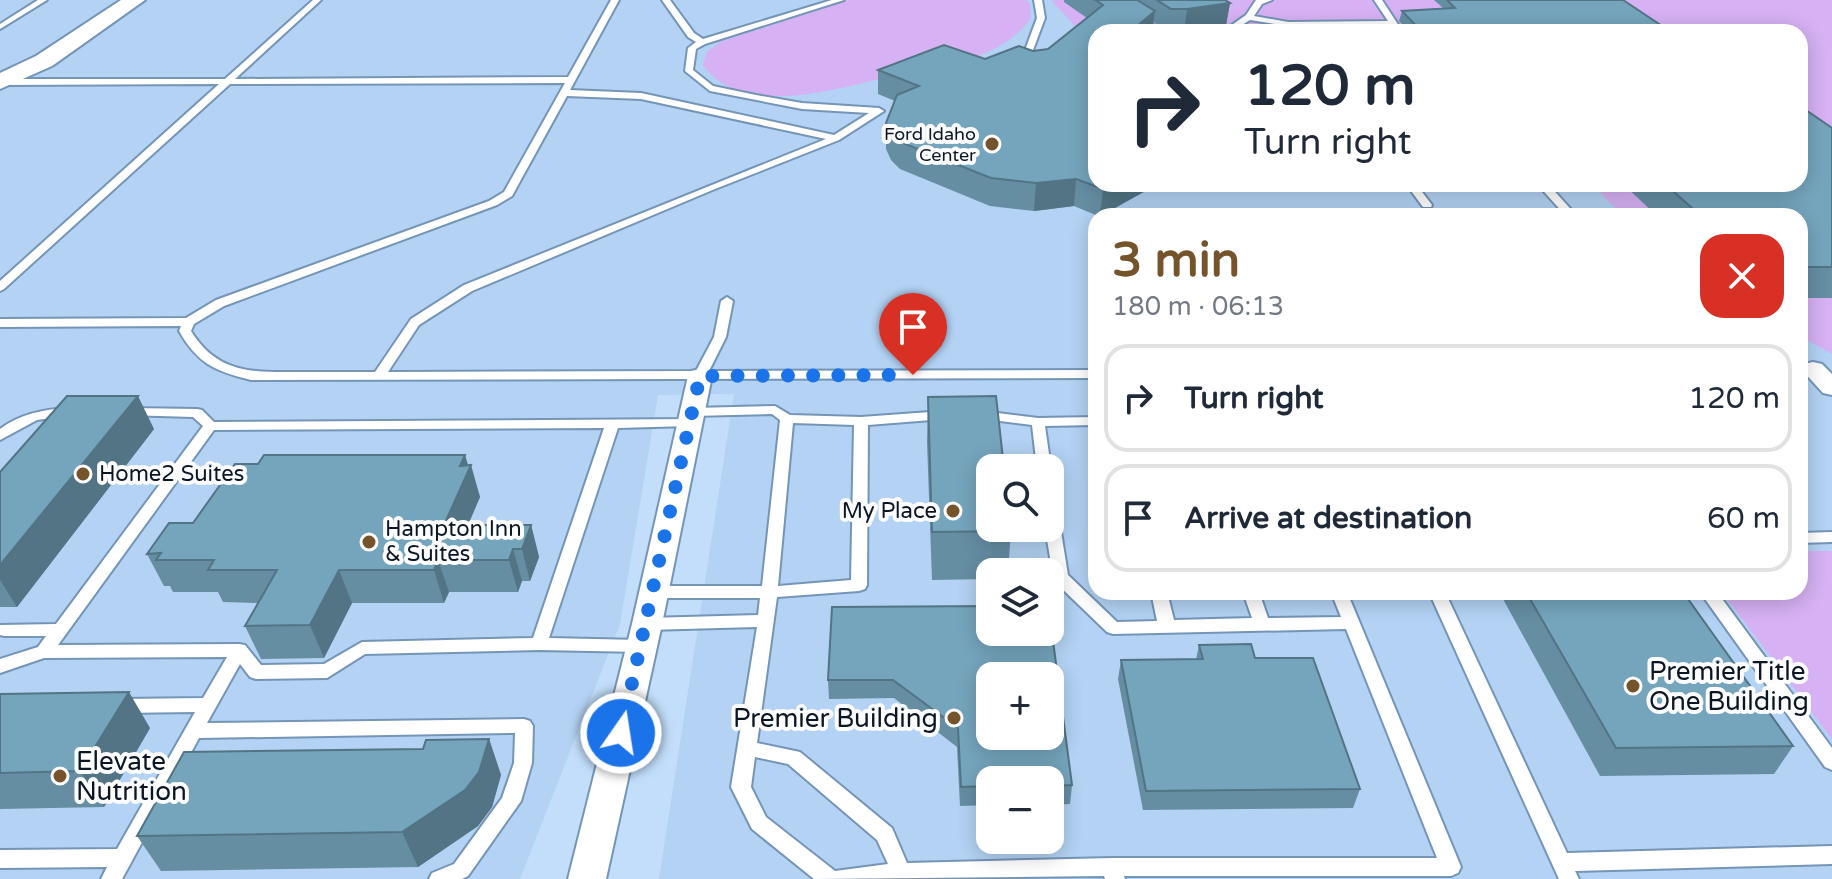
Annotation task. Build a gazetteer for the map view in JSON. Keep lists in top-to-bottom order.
{
  "places": [
    "Ford Idaho Center",
    "Home2 Suites",
    "My Place",
    "Hampton Inn & Suites",
    "Premier Title One Building",
    "Premier Building",
    "Elevate Nutrition"
  ],
  "page": {
    "turn": ["120 m", "Turn right"],
    "heading": ["3 min", "180 m · 06:13"],
    "list": [
      {
        "name": "Turn right",
        "value": "120 m"
      },
      {
        "name": "Arrive at destination",
        "value": "60 m"
      }
    ],
    "map_buttons": ["+", "−"]
  }
}
